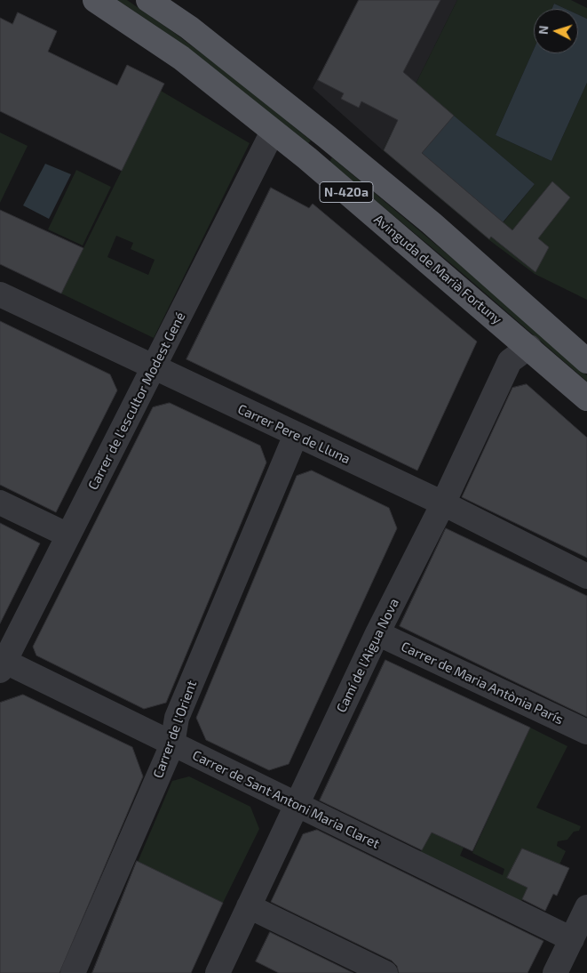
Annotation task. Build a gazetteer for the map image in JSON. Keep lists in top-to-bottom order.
{
  "streets": {
    "main road": ["N-420a", "Avinguda de Marià Fortuny"],
    "street": [
      "Carrer de l'escultor Modest Gené",
      "Carrer Pere de Lluna",
      "Camí de l'Aigua Nova",
      "Carrer de Maria Antònia París",
      "Carrer de l'Orient",
      "Carrer de Sant Antoni Maria Claret"
    ]
  },
  "crossings": [
    ["Avinguda de Marià Fortuny", "Carrer de l'escultor Modest Gené"],
    ["Avinguda de Marià Fortuny", "Camí de l'Aigua Nova"],
    ["Carrer de l'escultor Modest Gené", "Carrer Pere de Lluna"],
    ["Carrer de l'escultor Modest Gené", "Carrer de Sant Antoni Maria Claret"],
    ["Carrer Pere de Lluna", "Camí de l'Aigua Nova"],
    ["Carrer Pere de Lluna", "Carrer de l'Orient"],
    ["Camí de l'Aigua Nova", "Carrer de Maria Antònia París"],
    ["Camí de l'Aigua Nova", "Carrer de Sant Antoni Maria Claret"],
    ["Carrer de l'Orient", "Carrer de Sant Antoni Maria Claret"]
  ],
  "north": "left"
}
